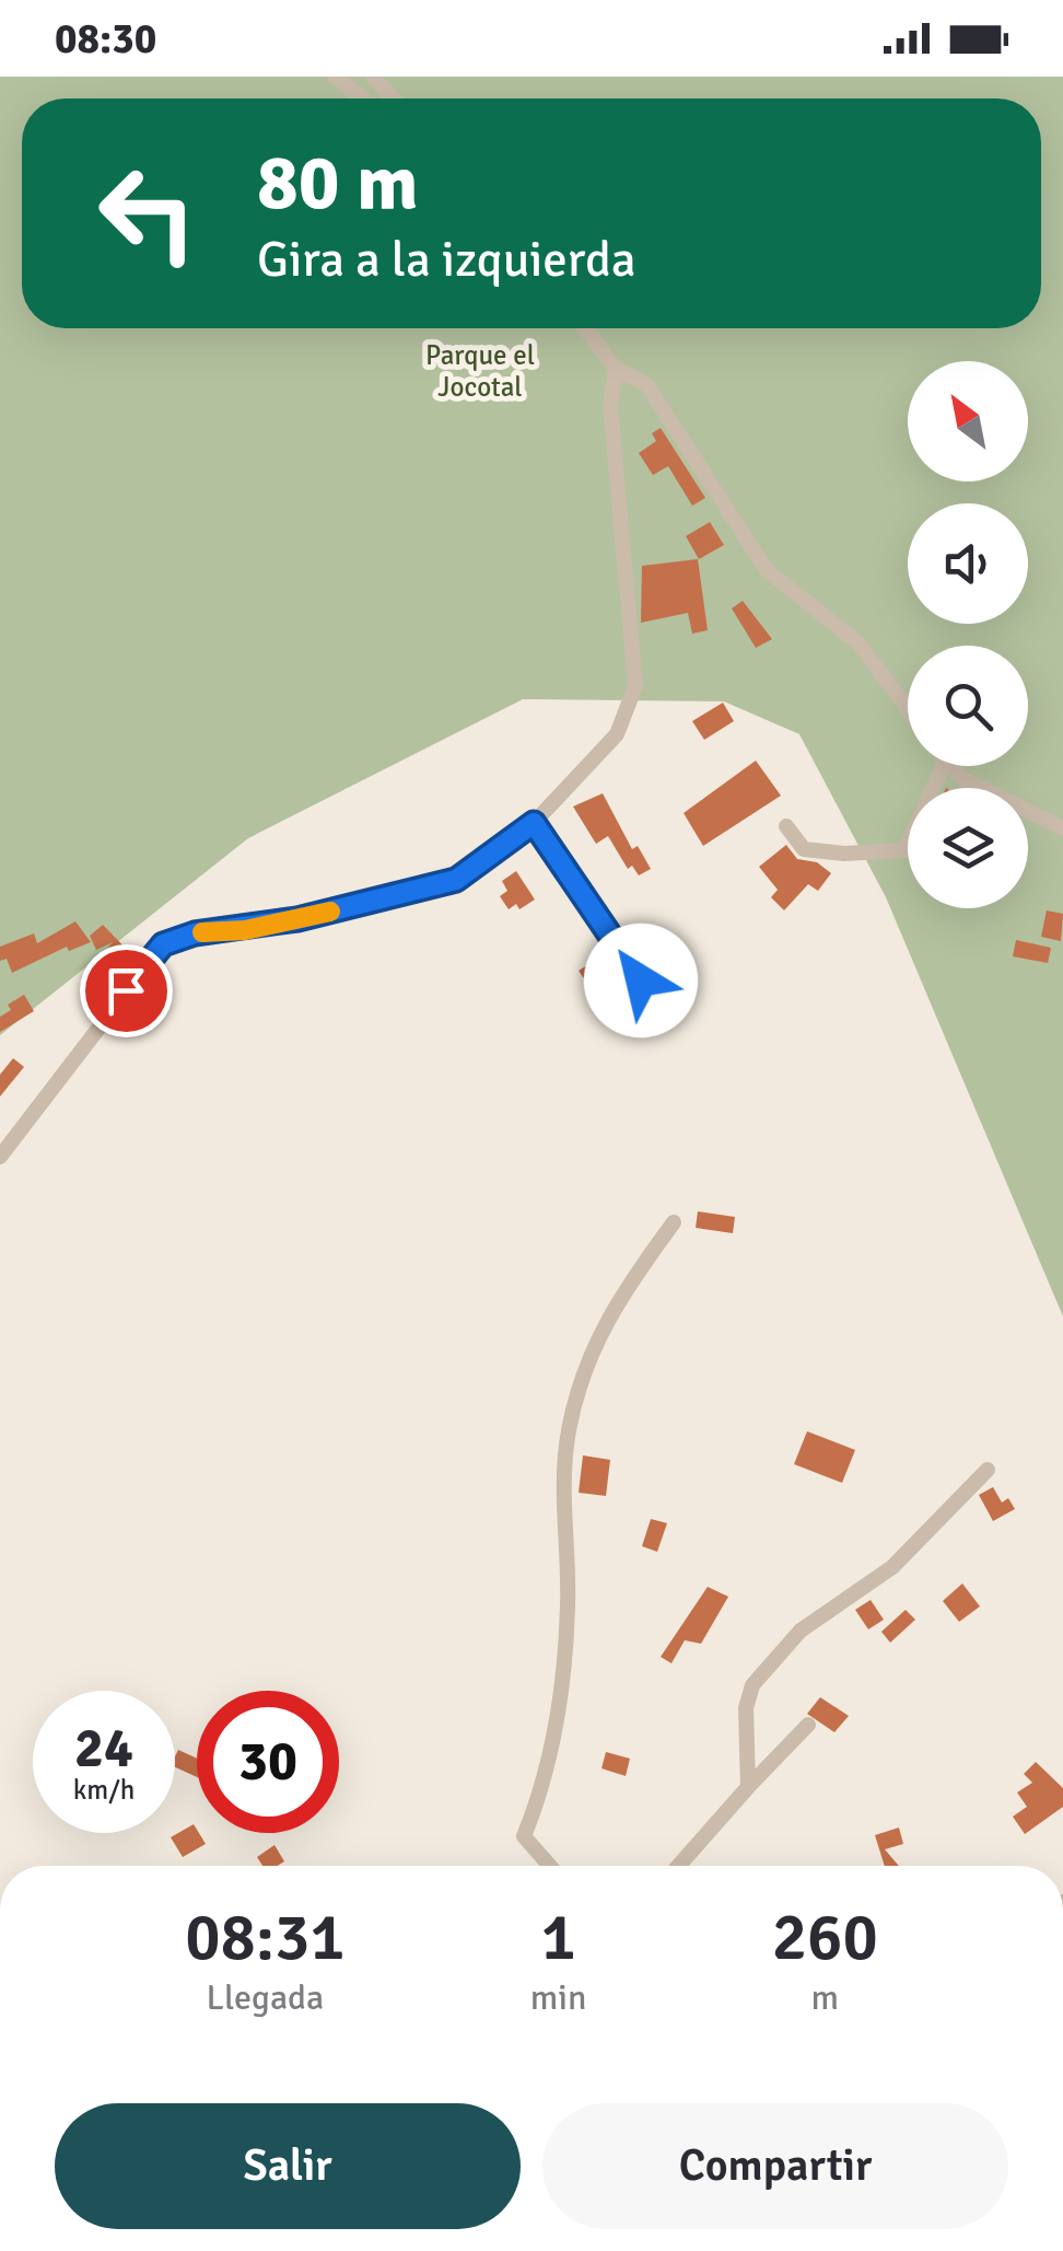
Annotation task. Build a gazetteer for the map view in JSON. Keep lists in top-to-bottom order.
{
  "parks": ["Parque el Jocotal"],
  "north": "top left",
  "page": {
    "status": "08:30",
    "turn": ["80 m", "Gira a la izquierda"],
    "speed": "24 km/h",
    "limit": "30",
    "eta": [
      "08:31",
      "Llegada",
      "1",
      "min",
      "260",
      "m"
    ],
    "buttons": ["Salir", "Compartir"]
  }
}
